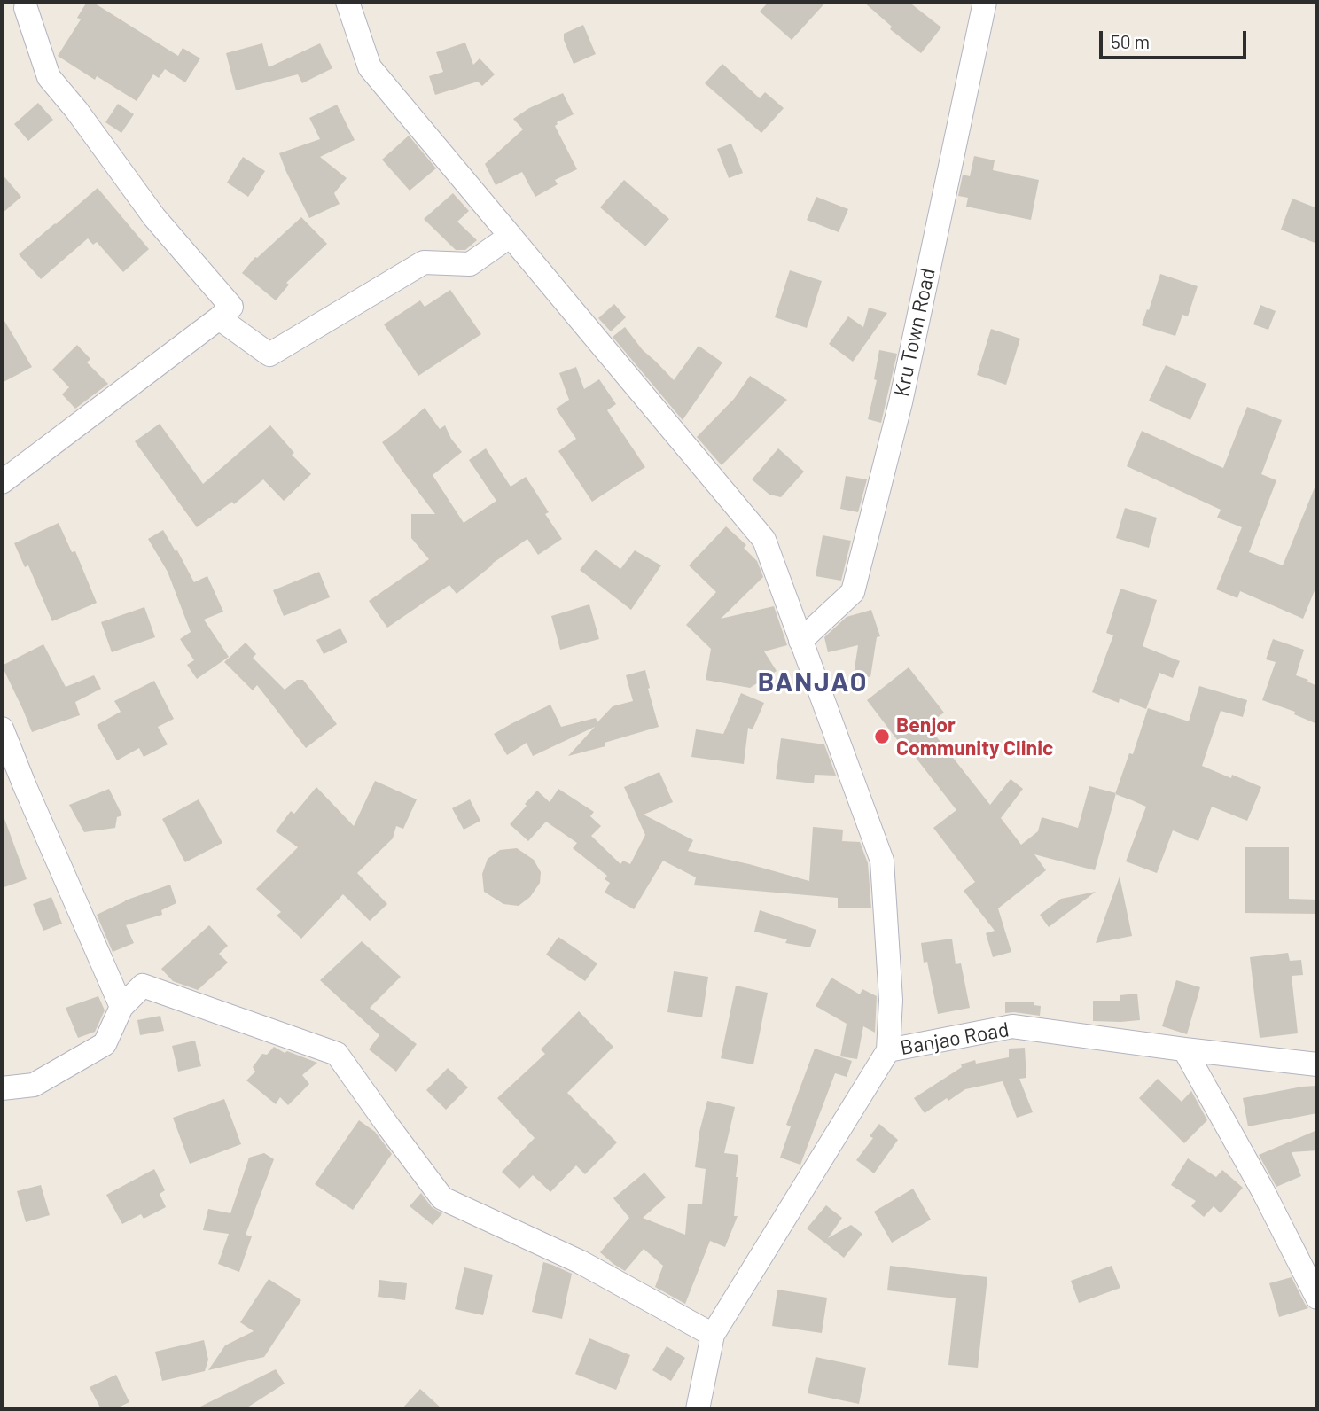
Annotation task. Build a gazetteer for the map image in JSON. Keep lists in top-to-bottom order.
{
  "streets": {
    "street": ["Kru Town Road", "Banjao Road"]
  },
  "districts": ["BANJAO"],
  "places": ["Benjor Community Clinic"],
  "scale_bar": "50 m"
}
